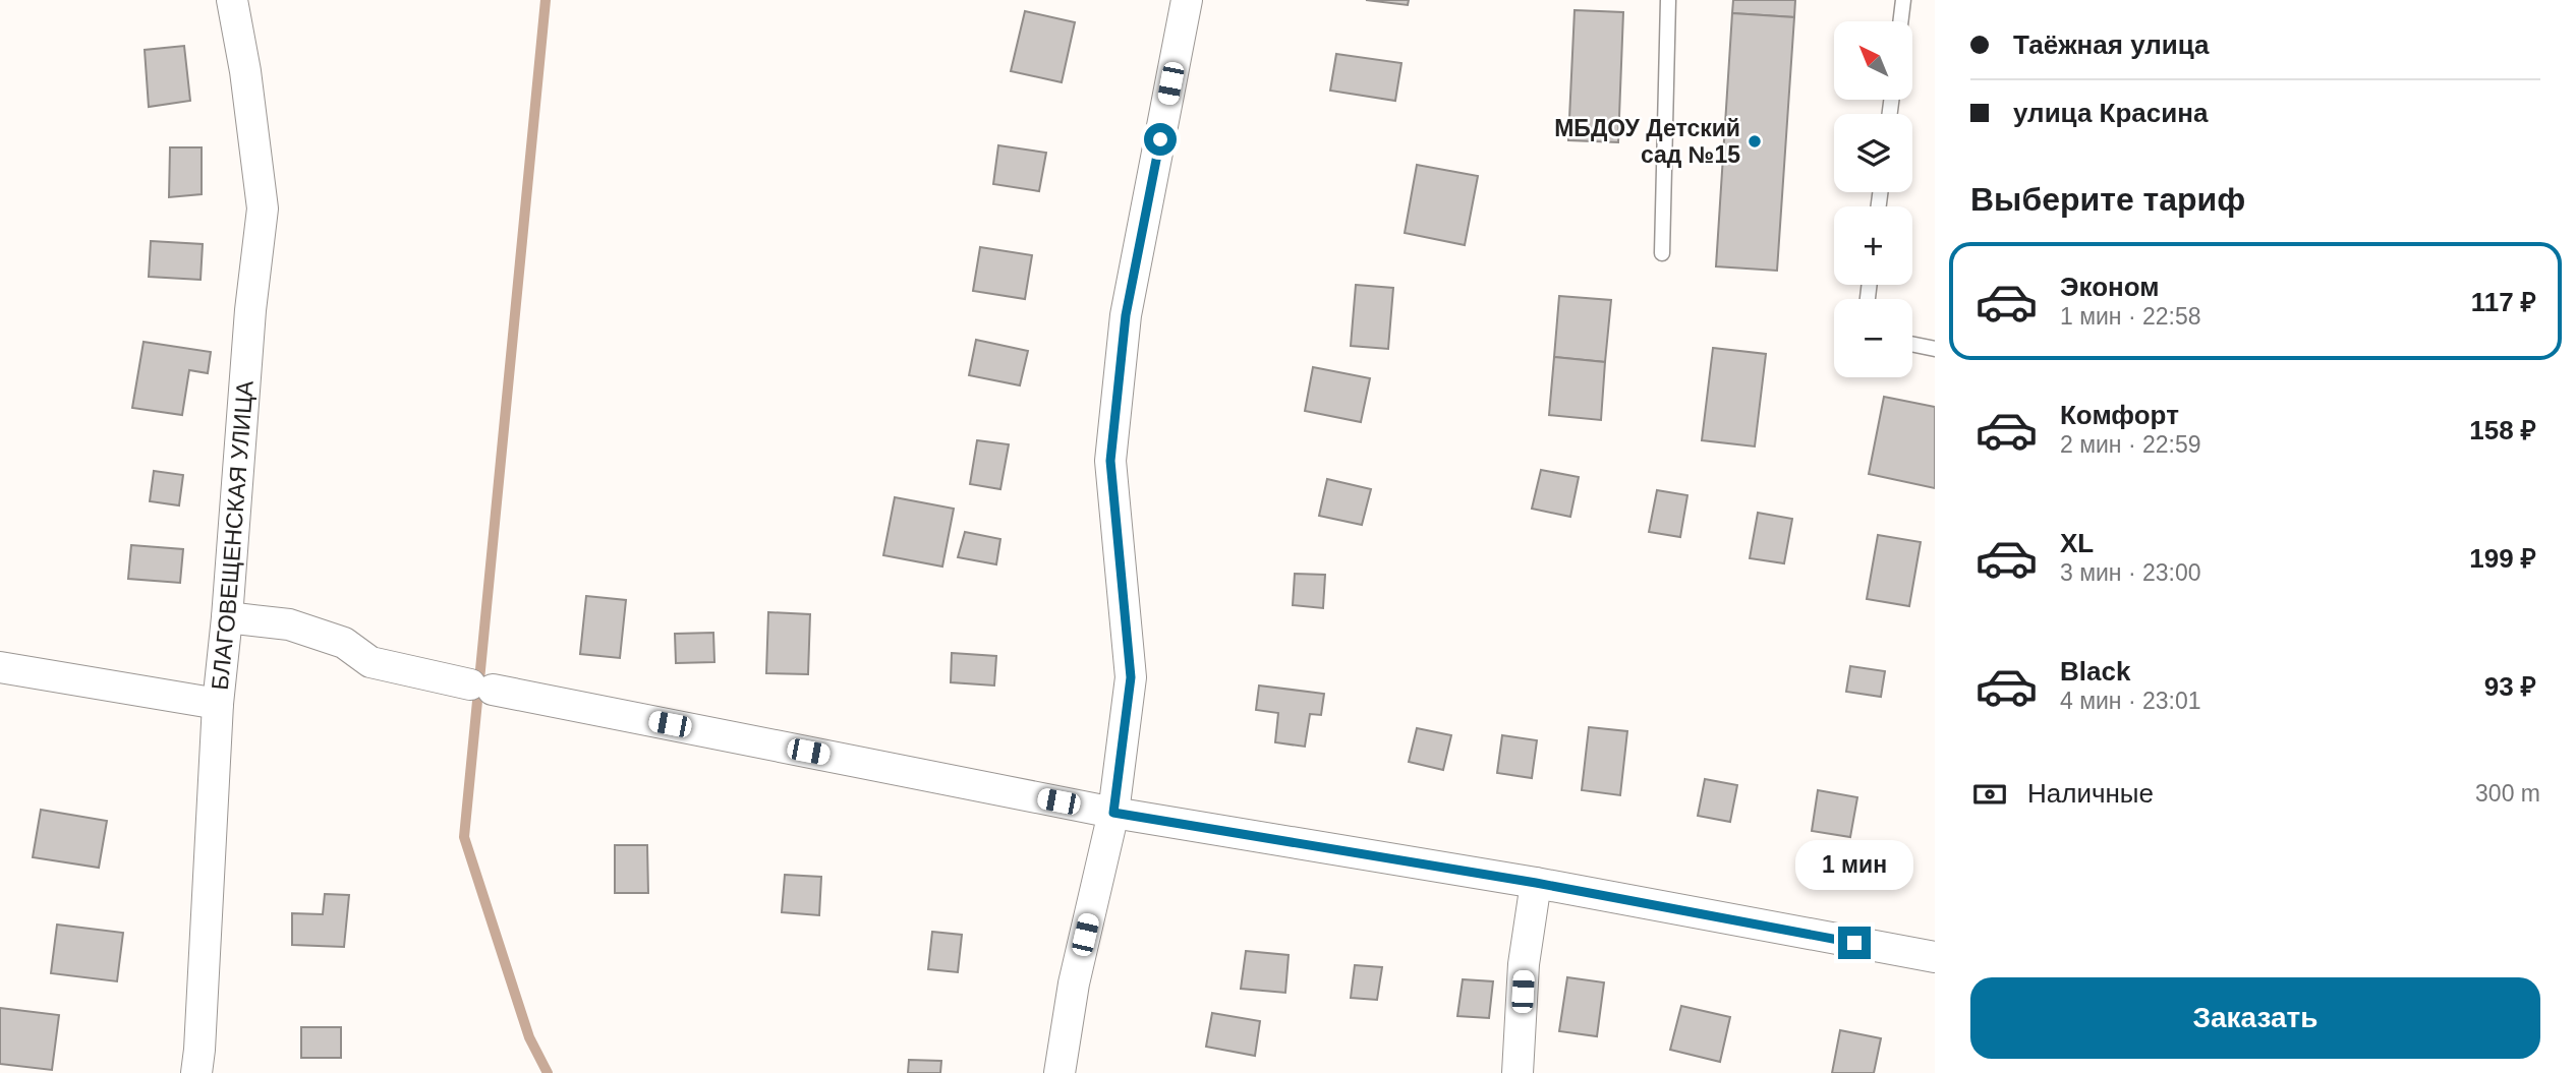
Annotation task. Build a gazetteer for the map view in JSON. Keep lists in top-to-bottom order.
{
  "streets": {
    "street": ["БЛАГОВЕЩЕНСКАЯ УЛИЦА"]
  },
  "places": ["МБДОУ Детский сад №15"],
  "north": "top left",
  "page": {
    "banner": ["Таёжная улица", "улица Красина"],
    "map_buttons": ["+", "−"],
    "heading": "Выберите тариф",
    "list": [
      {
        "name": "Эконом",
        "note": "1 мин · 22:58",
        "value": "117 ₽"
      },
      {
        "name": "Комфорт",
        "note": "2 мин · 22:59",
        "value": "158 ₽"
      },
      {
        "name": "XL",
        "note": "3 мин · 23:00",
        "value": "199 ₽"
      },
      {
        "name": "Black",
        "note": "4 мин · 23:01",
        "value": "93 ₽"
      }
    ],
    "pay": ["Наличные", "300 m"],
    "bubble": "1 мин",
    "buttons": "Заказать"
  }
}
